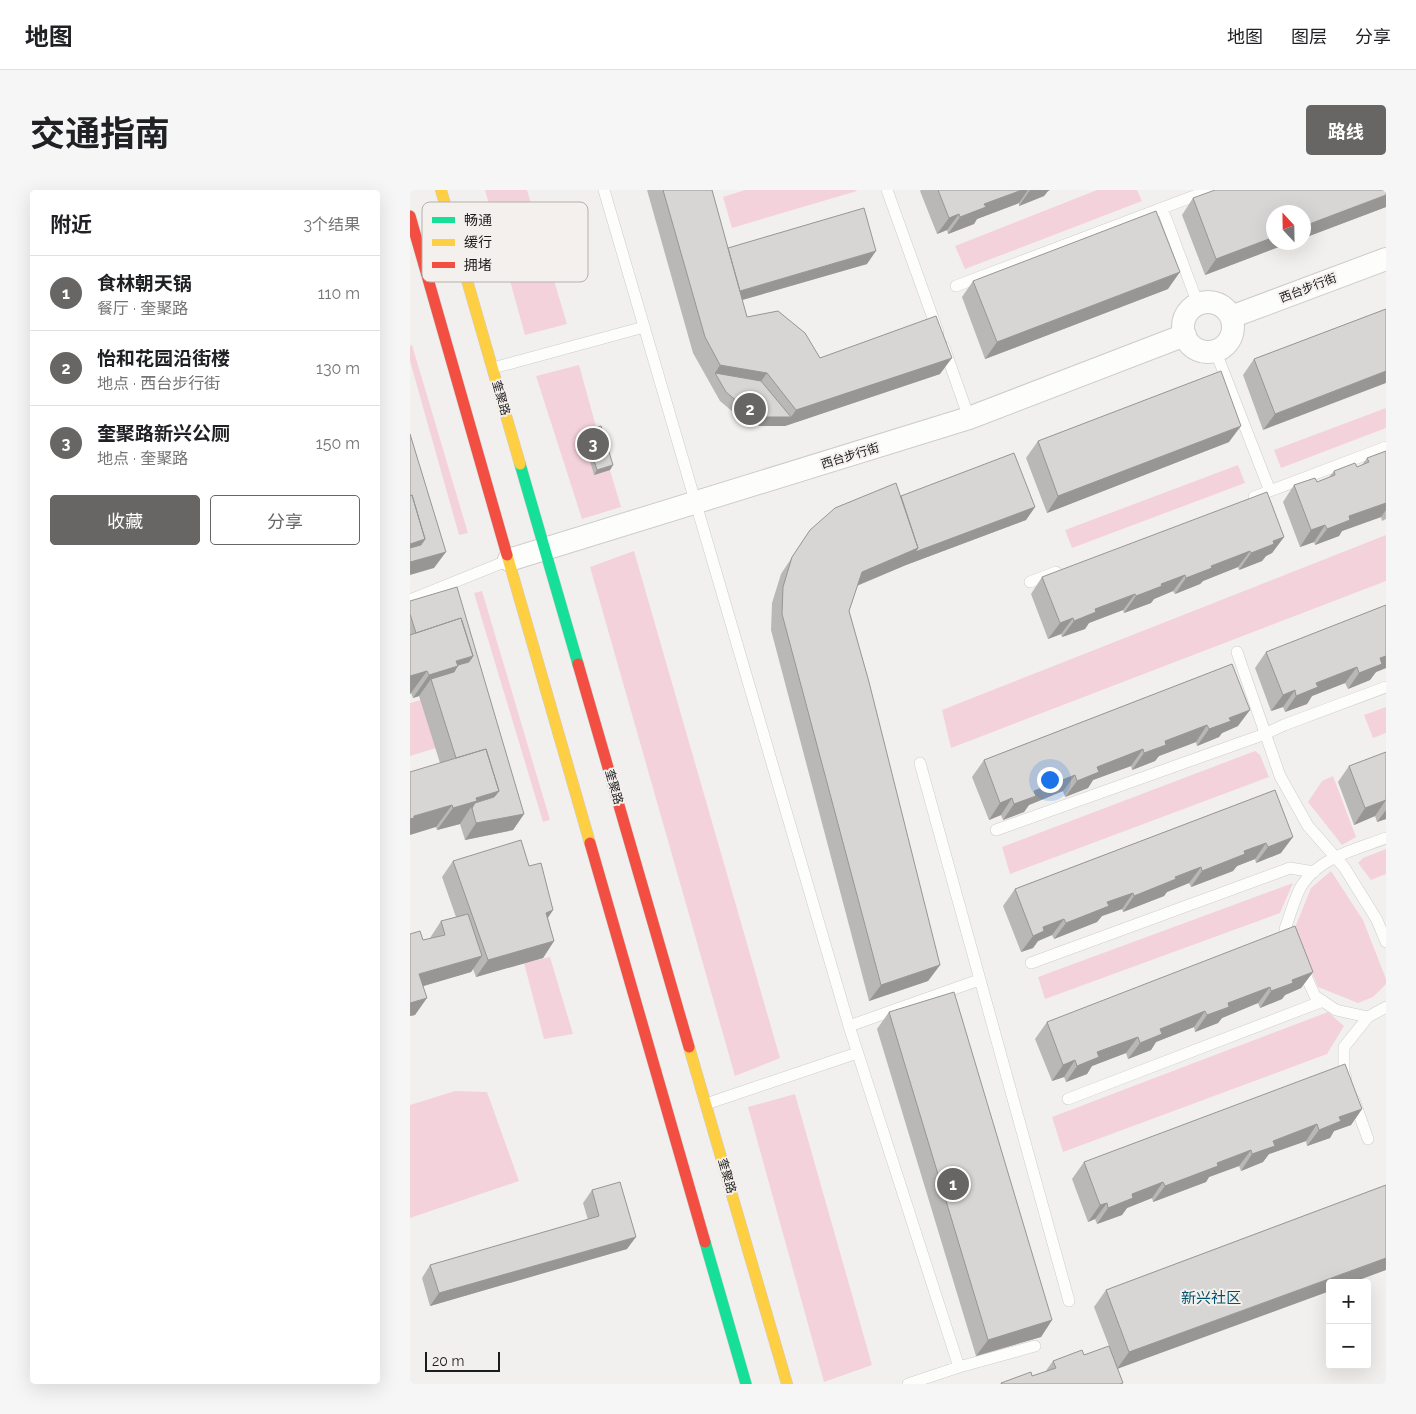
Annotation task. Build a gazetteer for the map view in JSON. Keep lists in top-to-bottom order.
{
  "streets": {
    "main road": ["奎聚路"],
    "street": ["西台步行街"]
  },
  "crossings": [
    ["西台步行街", "奎聚路"]
  ],
  "districts": ["新兴社区"],
  "legend": ["畅通", "缓行", "拥堵"],
  "scale_bar": "20 m",
  "north": "top",
  "page": {
    "header": "地图",
    "nav": ["地图", "图层", "分享"],
    "title": "交通指南",
    "buttons": [
      "路线",
      ["收藏", "分享"]
    ],
    "heading": ["附近", "3个结果"],
    "list": [
      {
        "mark": "1",
        "name": "食林朝天锅",
        "note": "餐厅 · 奎聚路",
        "value": "110 m"
      },
      {
        "mark": "2",
        "name": "怡和花园沿街楼",
        "note": "地点 · 西台步行街",
        "value": "130 m"
      },
      {
        "mark": "3",
        "name": "奎聚路新兴公厕",
        "note": "地点 · 奎聚路",
        "value": "150 m"
      }
    ],
    "pins": ["2", "3", "1"],
    "map_buttons": ["+", "−"],
    "scale": "20 m"
  }
}
